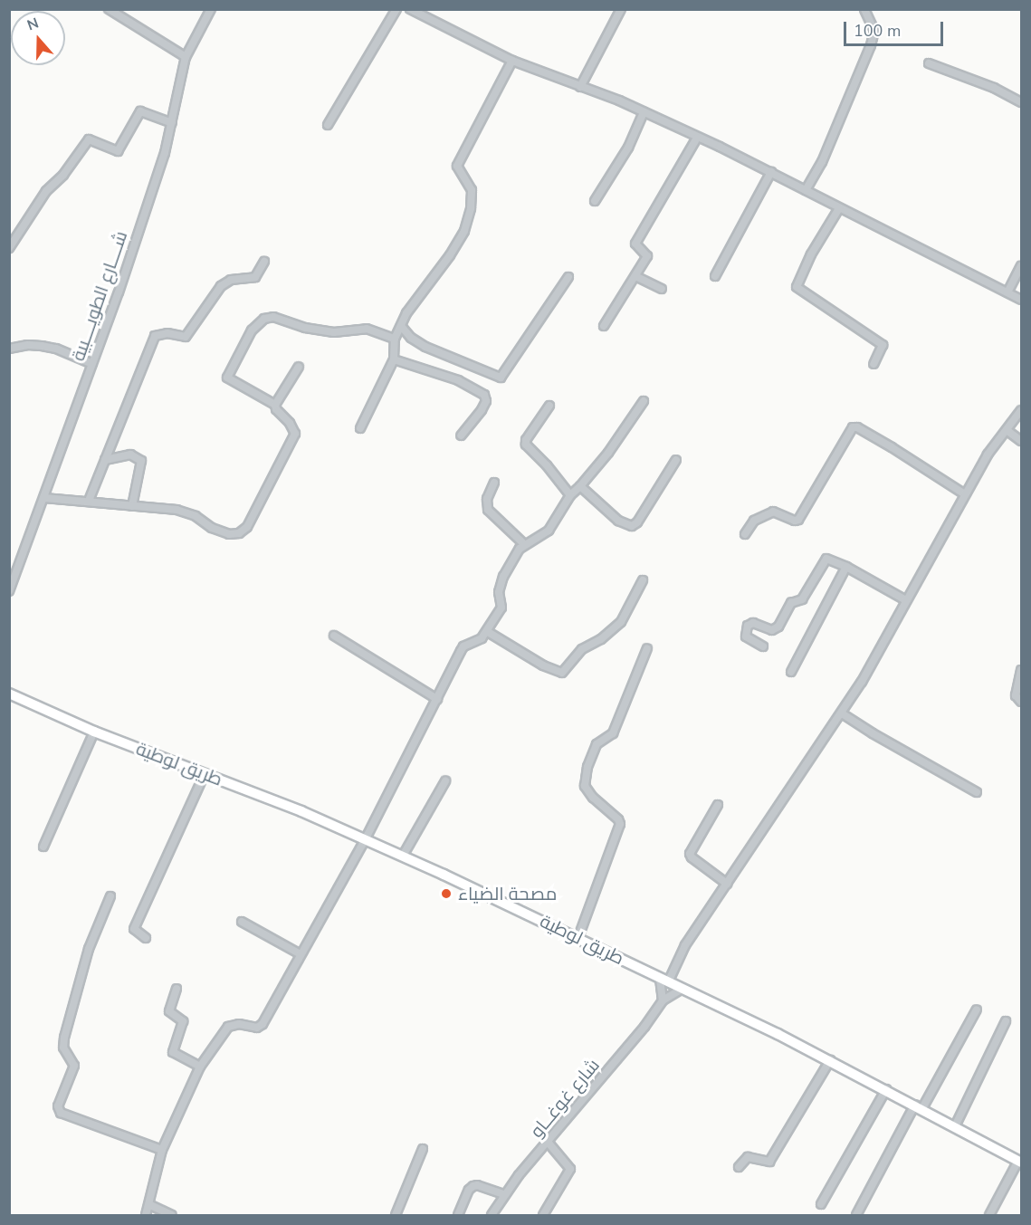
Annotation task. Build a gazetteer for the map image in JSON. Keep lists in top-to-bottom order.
{
  "streets": {
    "main road": ["طريق لوطية"],
    "street": ["شــــارع الطويــــبية", "شارع غوغــاو"]
  },
  "places": ["مصحة الضياء"],
  "scale_bar": "100 m",
  "north": "top"
}
